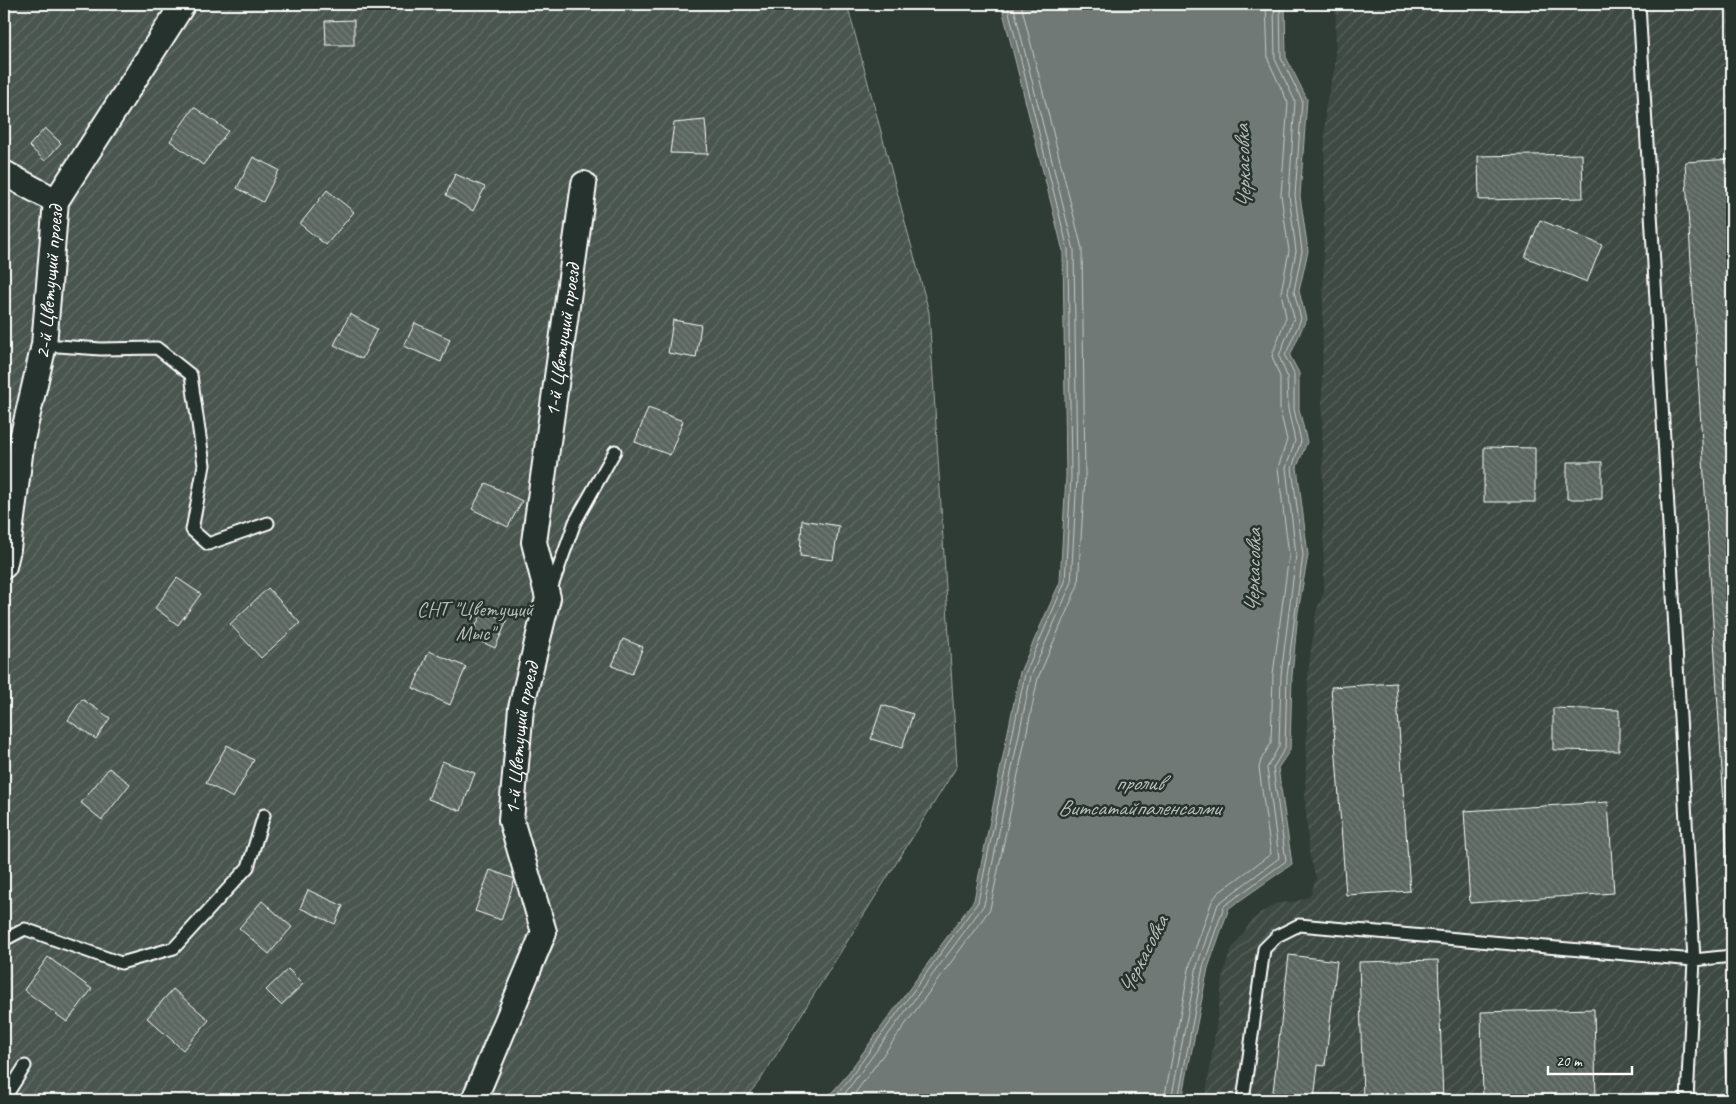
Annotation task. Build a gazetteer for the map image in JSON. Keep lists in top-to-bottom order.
{
  "streets": {
    "street": ["2-й Цветущий проезд", "1-й Цветущий проезд"]
  },
  "water": ["Черкасовка", "пролив Витсатайпаленсалми"],
  "parks": ["СНТ \"Цветущий Мыс\""],
  "scale_bar": "20 m"
}
